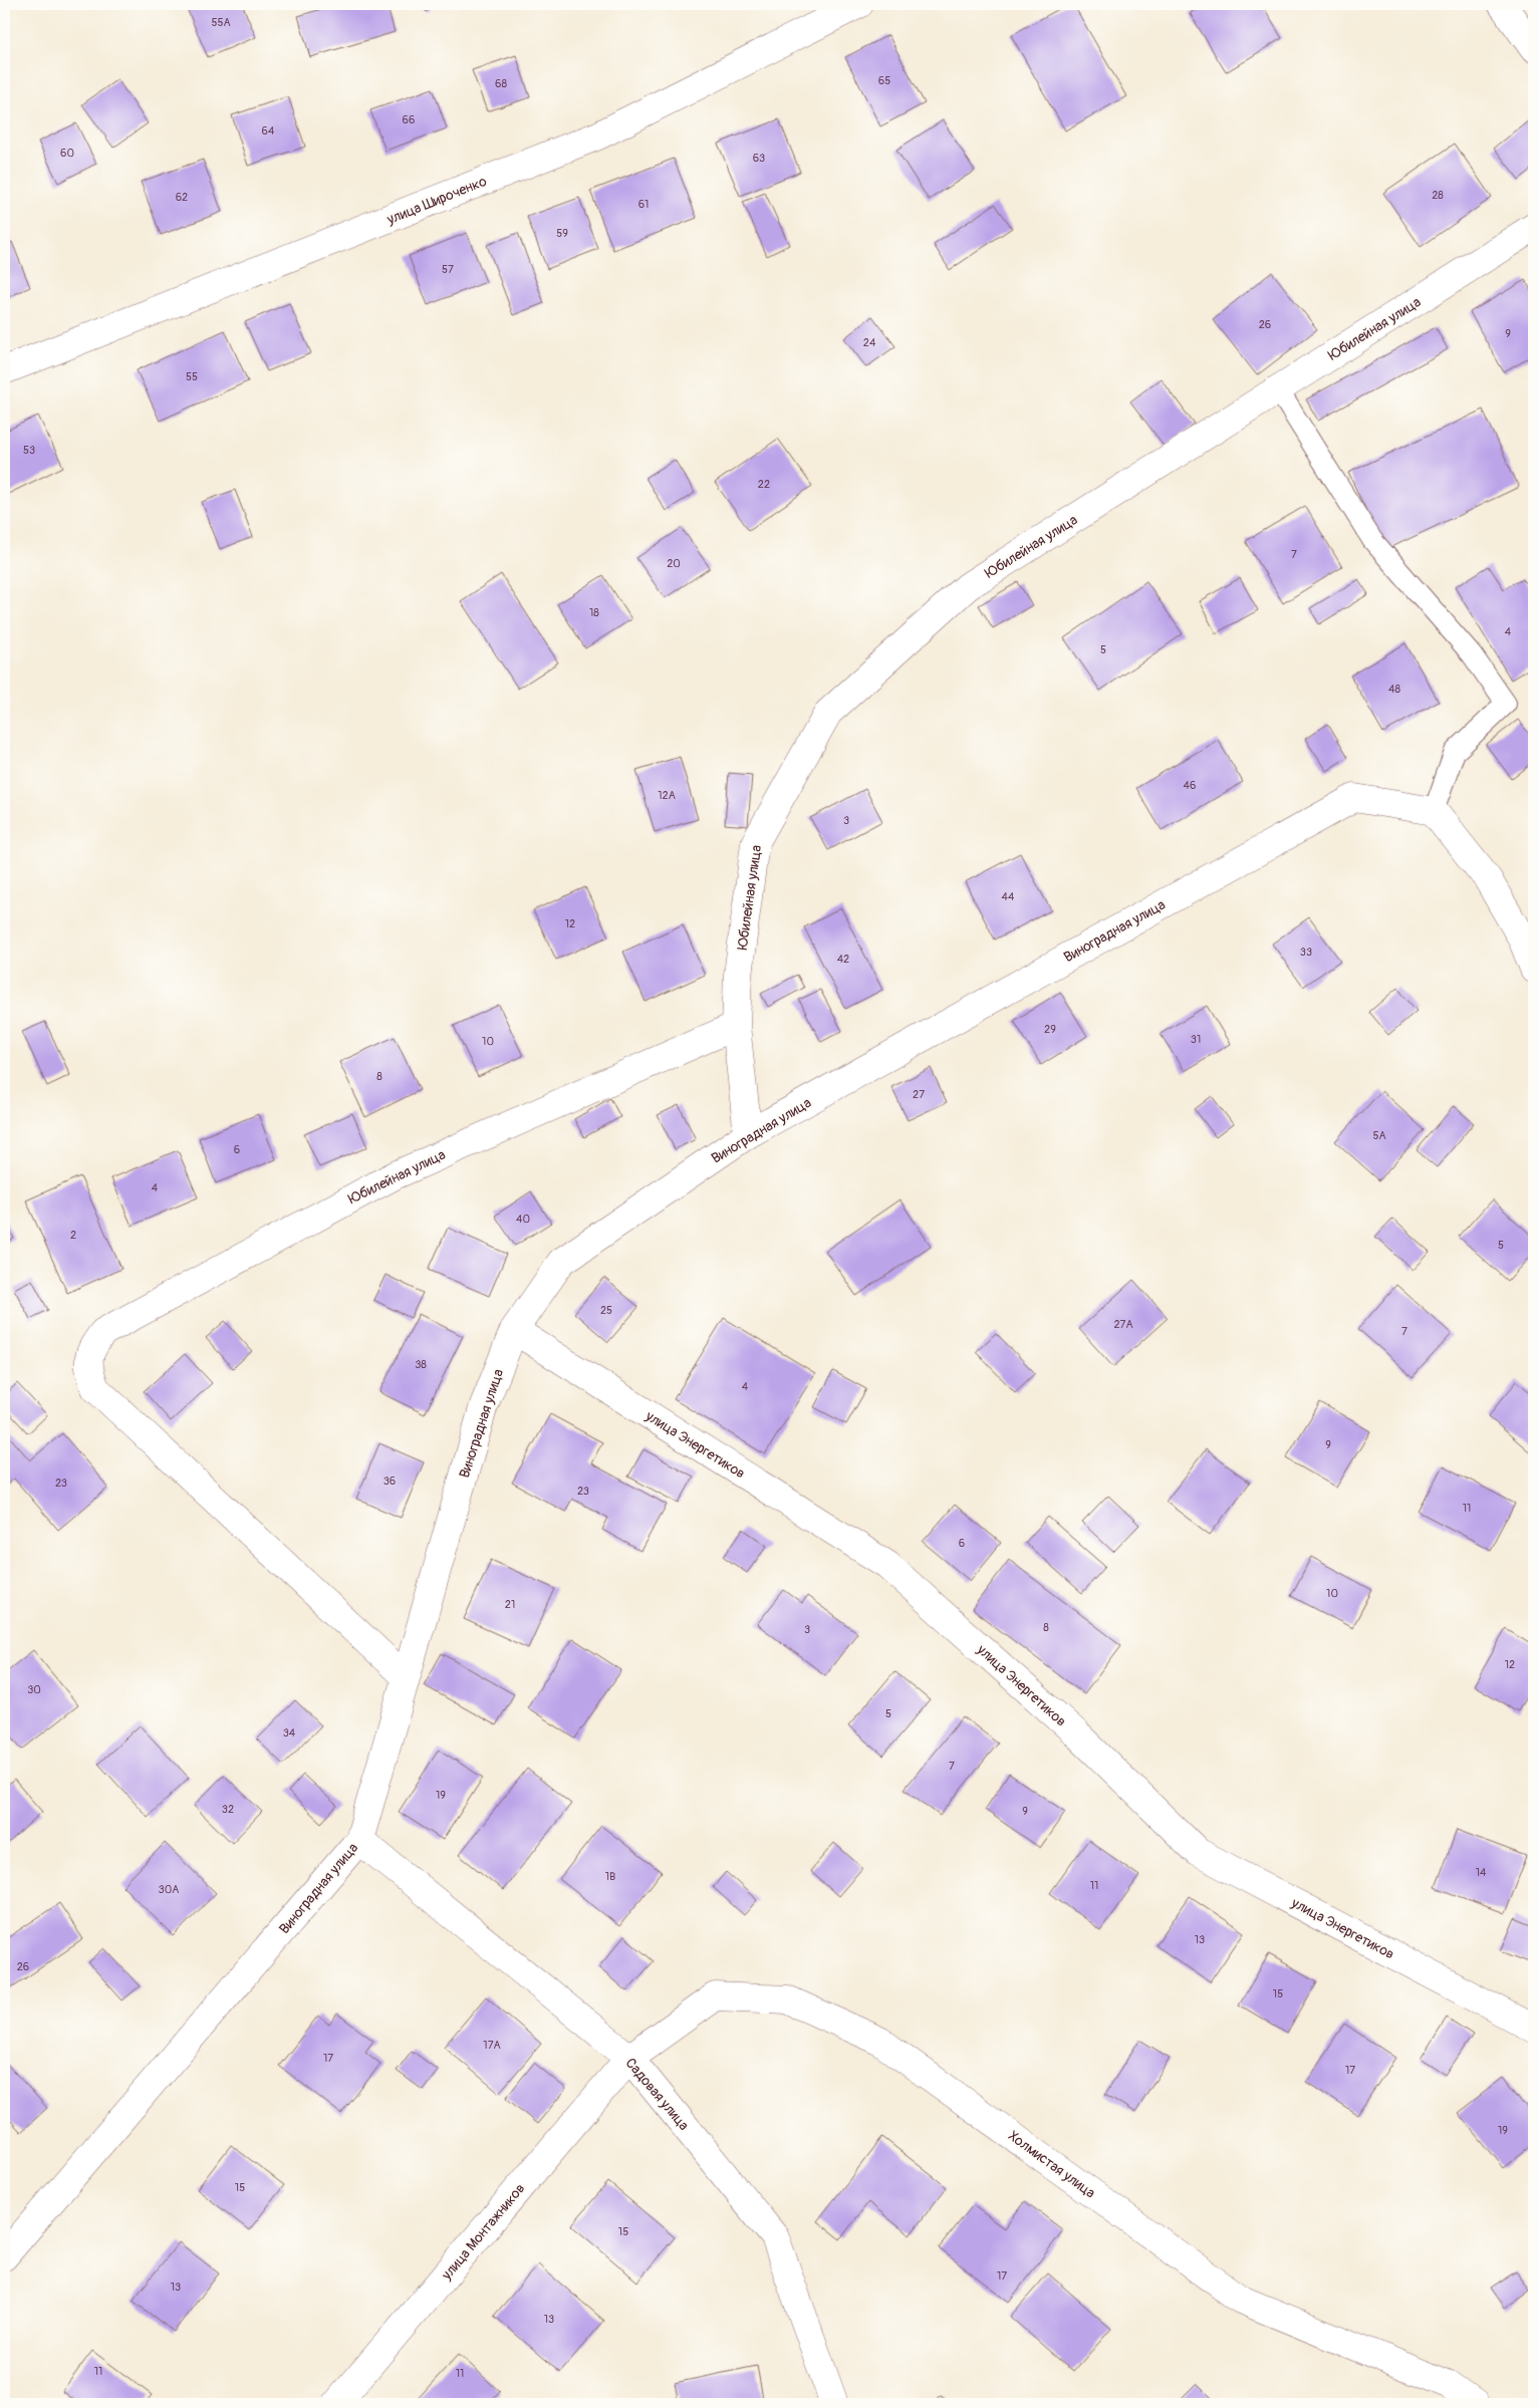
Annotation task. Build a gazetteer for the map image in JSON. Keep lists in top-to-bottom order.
{
  "streets": {
    "street": [
      "улица Широченко",
      "Юбилейная улица",
      "Виноградная улица",
      "улица Энергетиков",
      "Садовая улица",
      "Холмистая улица",
      "улица Монтажников"
    ]
  },
  "crossings": [
    ["Юбилейная улица", "Виноградная улица"],
    ["Виноградная улица", "улица Энергетиков"],
    ["Виноградная улица", "Садовая улица"],
    ["Садовая улица", "Холмистая улица"],
    ["Садовая улица", "улица Монтажников"],
    ["Холмистая улица", "улица Монтажников"]
  ],
  "house_numbers": [
    "55А",
    "65",
    "68",
    "66",
    "64",
    "60",
    "63",
    "28",
    "62",
    "61",
    "59",
    "57",
    "26",
    "9",
    "24",
    "55",
    "53",
    "22",
    "7",
    "20",
    "18",
    "4",
    "5",
    "48",
    "46",
    "12А",
    "3",
    "44",
    "12",
    "33",
    "42",
    "29",
    "31",
    "10",
    "8",
    "27",
    "5А",
    "6",
    "4",
    "40",
    "2",
    "5",
    "25",
    "27А",
    "7",
    "38",
    "4",
    "9",
    "36",
    "23",
    "23",
    "11",
    "6",
    "10",
    "21",
    "8",
    "3",
    "12",
    "30",
    "5",
    "34",
    "7",
    "19",
    "32",
    "9",
    "14",
    "1В",
    "11",
    "30А",
    "13",
    "26",
    "15",
    "17А",
    "17",
    "17",
    "19",
    "15",
    "15",
    "17",
    "13",
    "13",
    "11",
    "11"
  ]
}
